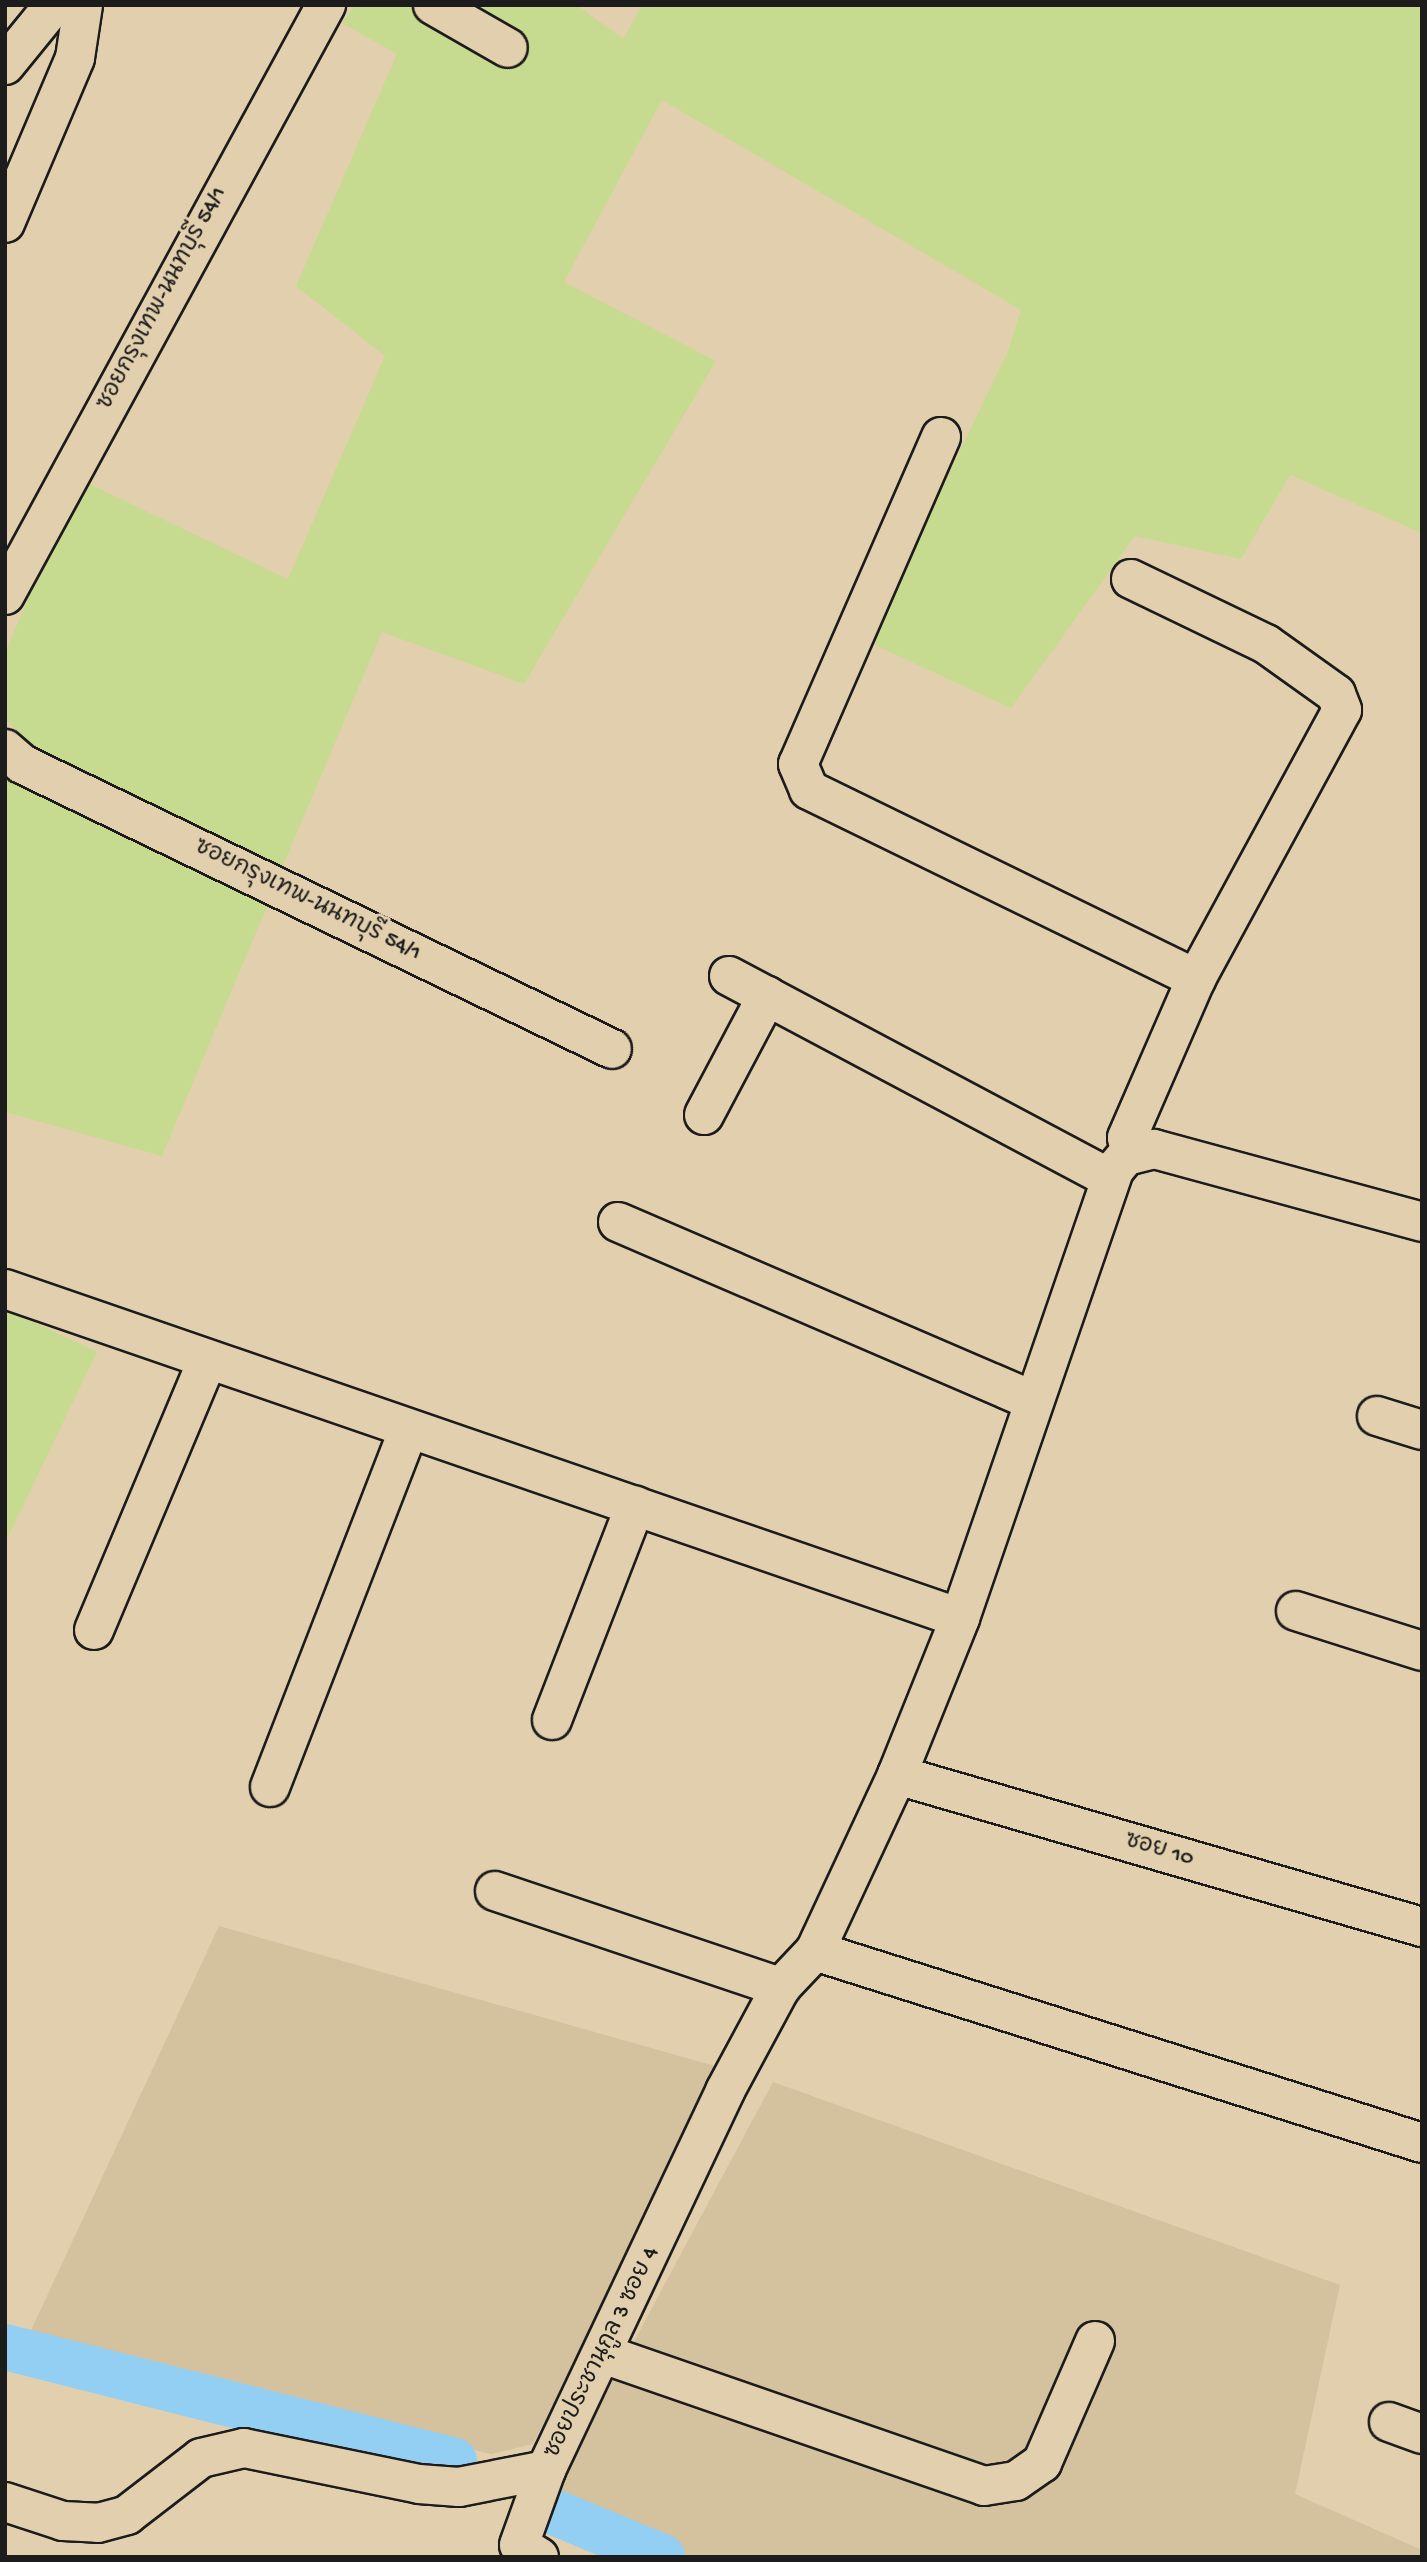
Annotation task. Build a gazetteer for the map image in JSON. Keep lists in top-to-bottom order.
{
  "streets": {
    "street": ["ซอยกรุงเทพ-นนทบุรี 54/1", "ซอย 10", "ซอยประชานุกูล 3 ซอย 4"]
  },
  "crossings": [
    ["ซอย 10", "ซอยประชานุกูล 3 ซอย 4"]
  ]
}
